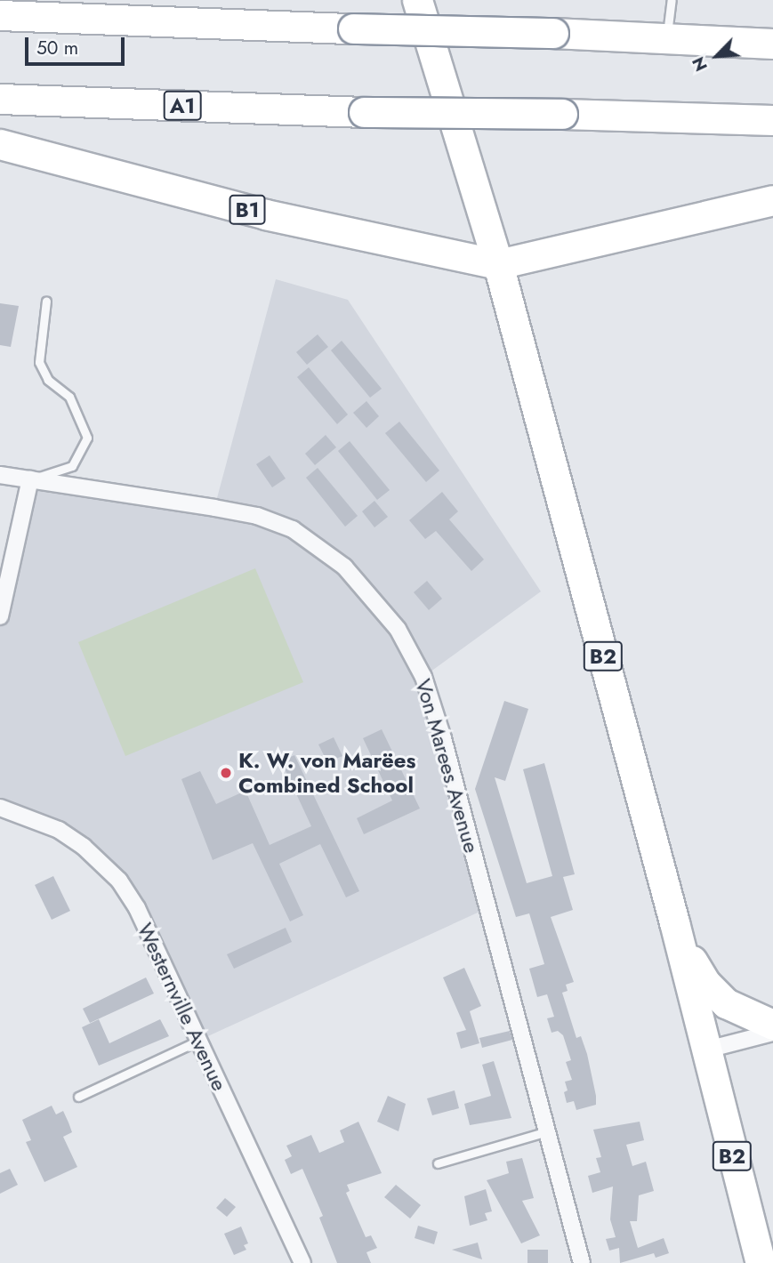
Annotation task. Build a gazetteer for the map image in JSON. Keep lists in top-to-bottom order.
{
  "streets": {
    "highway": ["A1", "B1", "B2"],
    "street": ["Von Marees Avenue", "Westernville Avenue"]
  },
  "crossings": [
    ["B1", "B2"]
  ],
  "places": ["K. W. von Marëes Combined School"],
  "scale_bar": "50 m",
  "north": "bottom left"
}
